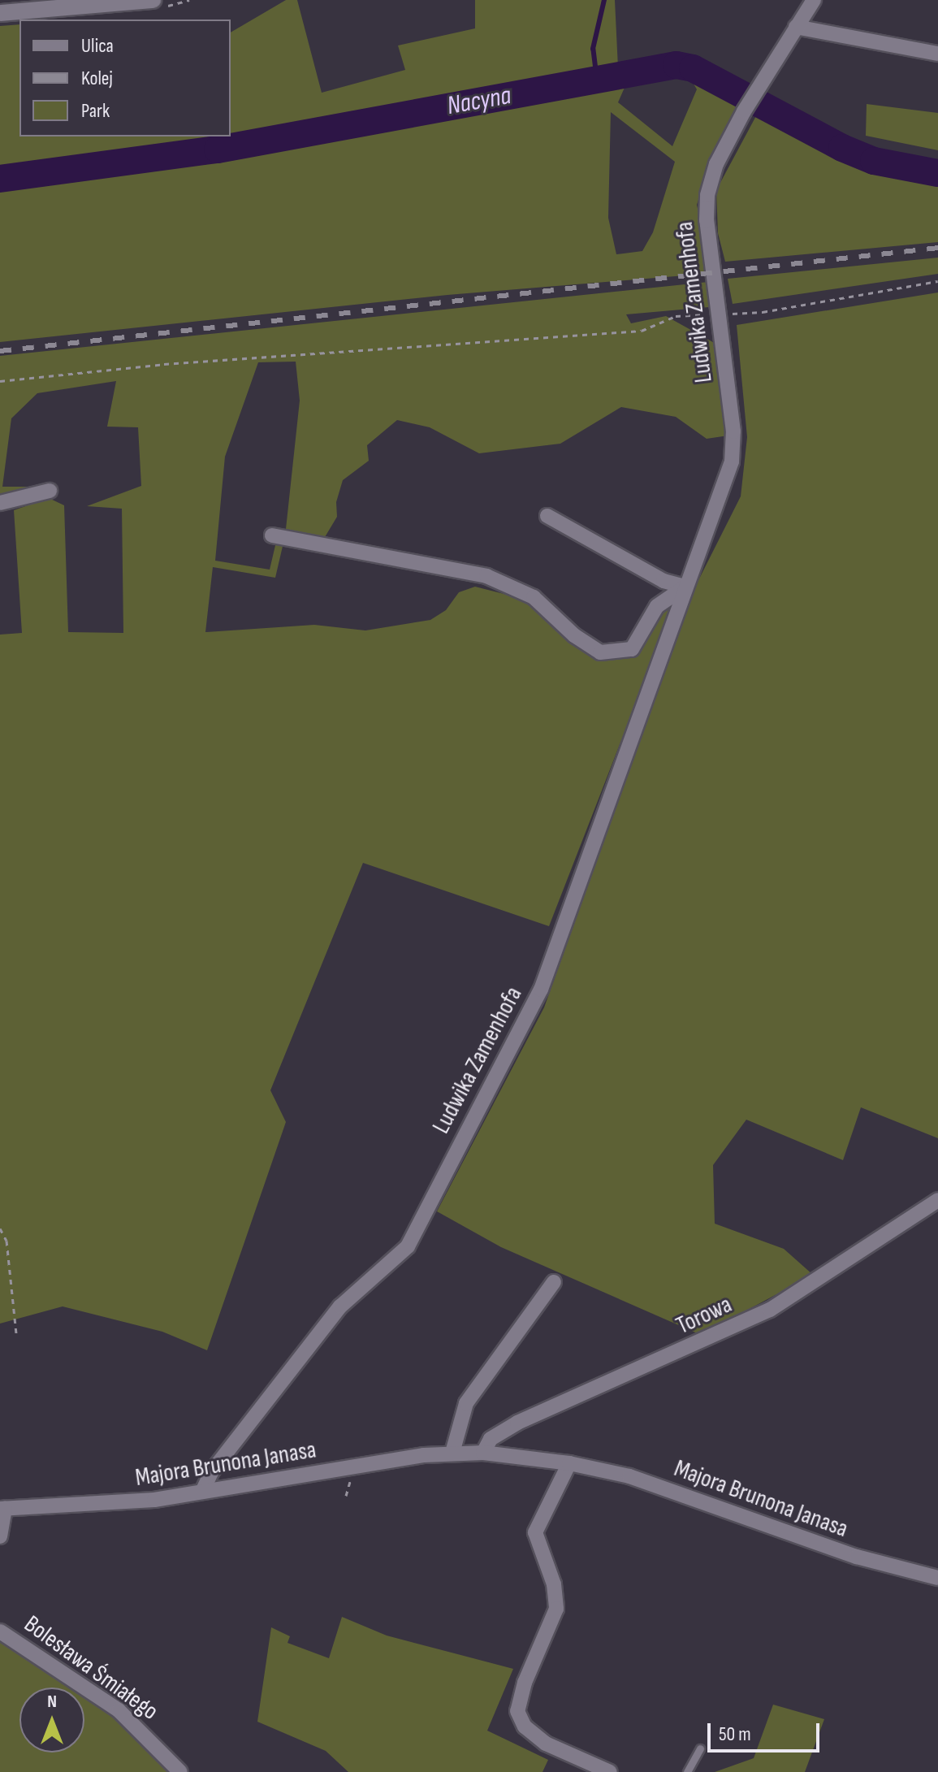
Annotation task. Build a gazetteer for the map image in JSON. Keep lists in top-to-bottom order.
{
  "streets": {
    "street": [
      "Ludwika Zamenhofa",
      "Torowa",
      "Majora Brunona Janasa",
      "Bolesława Śmiałego"
    ]
  },
  "crossings": [
    ["Ludwika Zamenhofa", "Majora Brunona Janasa"],
    ["Torowa", "Majora Brunona Janasa"]
  ],
  "water": ["Nacyna"],
  "legend": ["Ulica", "Kolej", "Park"],
  "scale_bar": "50 m",
  "north": "top"
}
